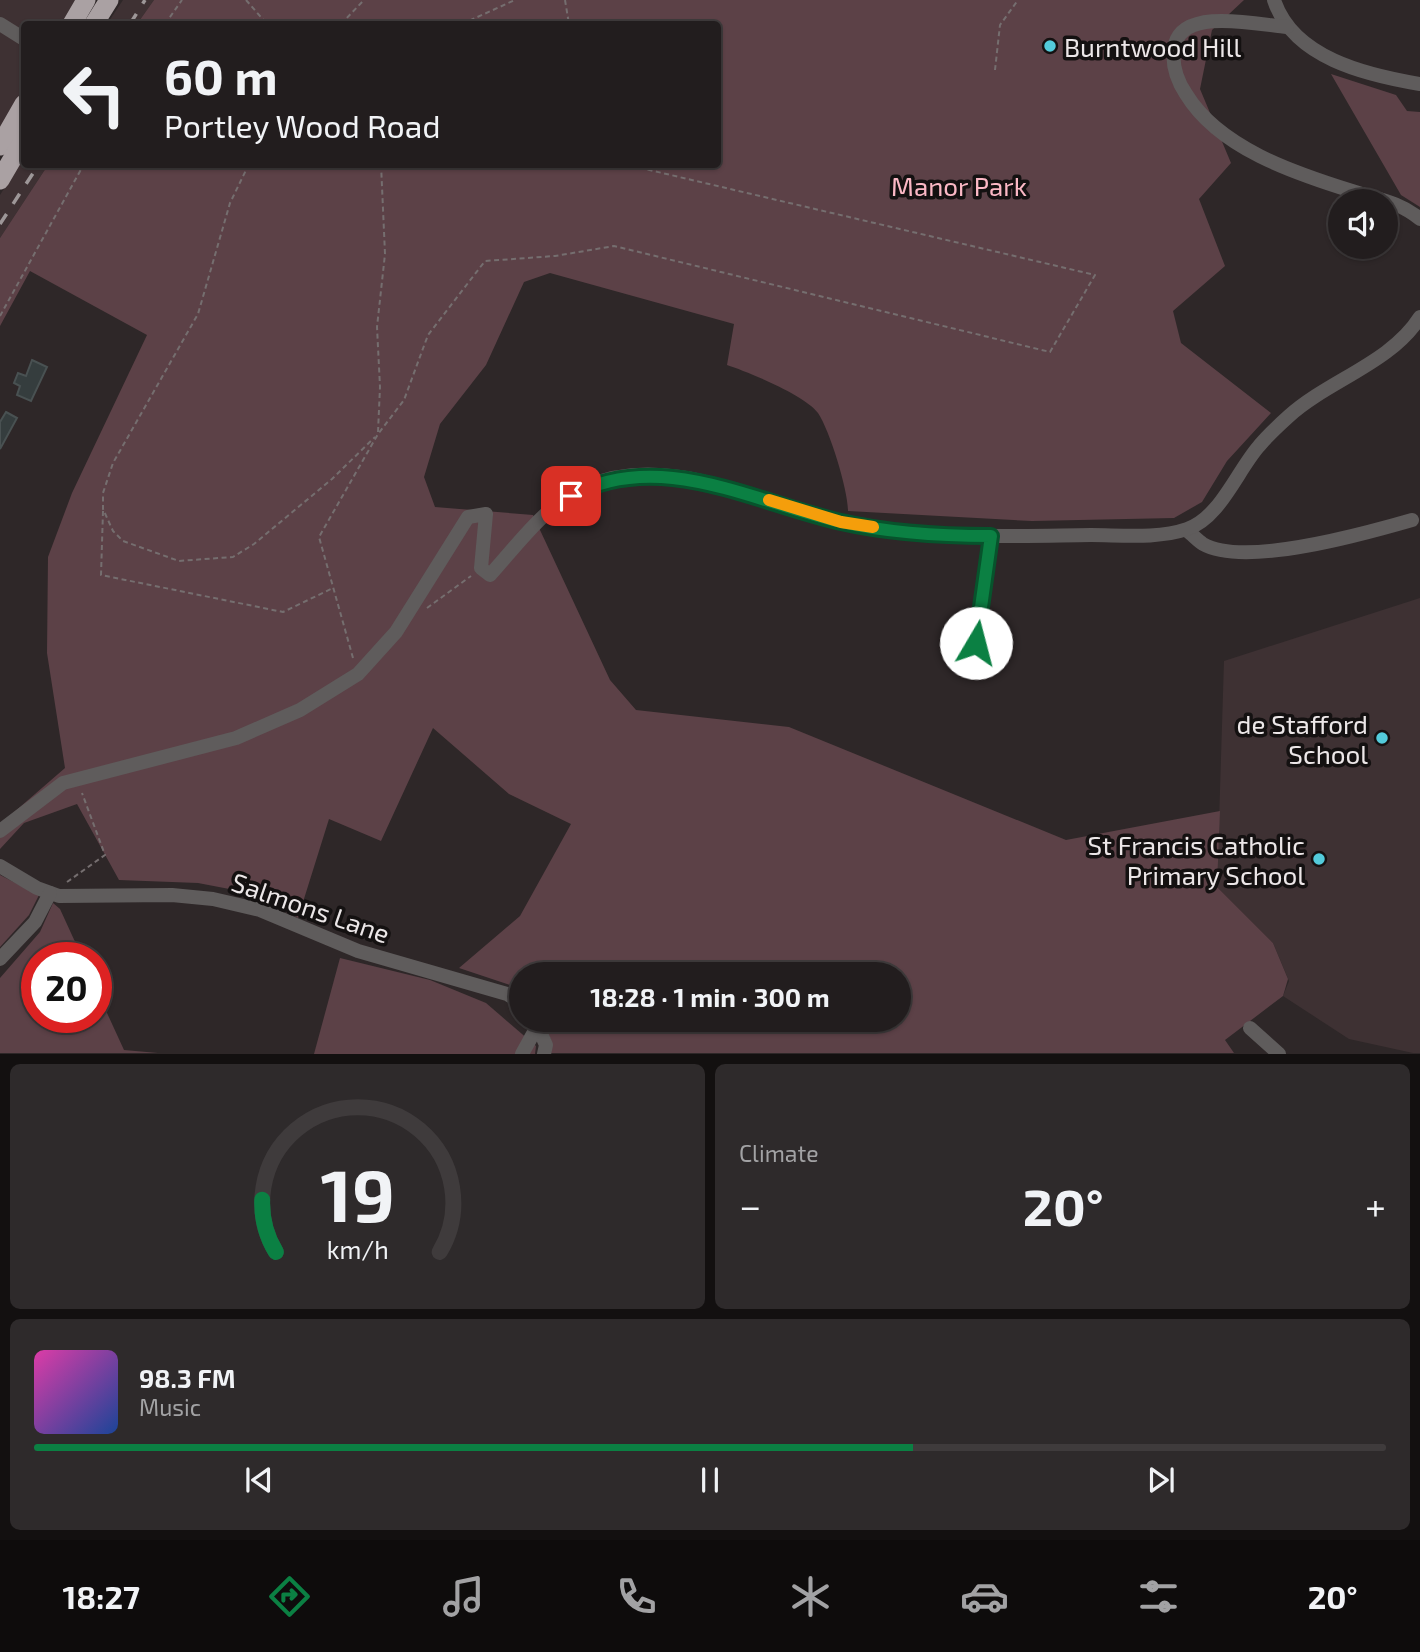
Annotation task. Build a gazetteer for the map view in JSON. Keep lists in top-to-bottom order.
{
  "streets": {
    "street": ["Salmons Lane"]
  },
  "parks": ["Manor Park"],
  "places": ["Burntwood Hill", "de Stafford School", "St Francis Catholic Primary School"],
  "page": {
    "turn": ["60 m", "Portley Wood Road"],
    "limit": "20",
    "trip": "18:28 · 1 min · 300 m",
    "tile": "Climate",
    "heat": ["−", "20°", "+"],
    "song": ["98.3 FM", "Music"],
    "tabs": ["18:27", "20°"],
    "gauge": ["19", "km/h"]
  }
}
